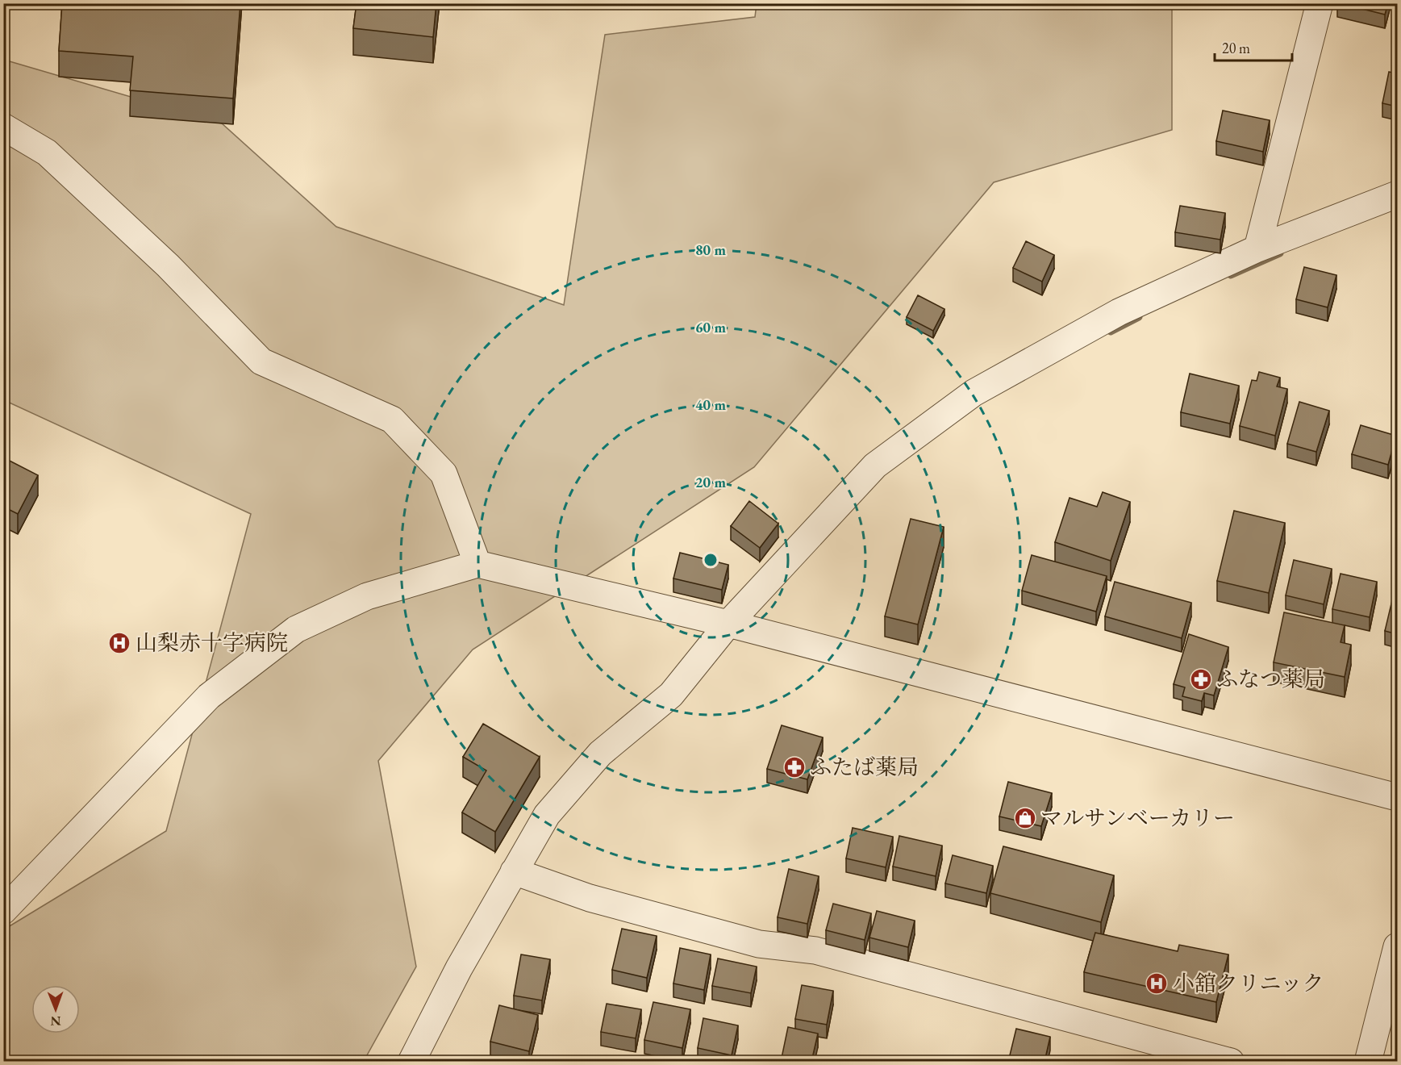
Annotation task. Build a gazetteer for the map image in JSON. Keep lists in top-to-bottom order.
{
  "places": {
    "hospital": ["山梨赤十字病院", "小舘クリニック"],
    "pharmacy": ["ふなつ薬局", "ふたば薬局"],
    "shop": ["マルサンベーカリー"]
  },
  "scale_bar": "20 m",
  "north": "bottom",
  "rings": [
    "80 m",
    "60 m",
    "40 m",
    "20 m"
  ]
}
